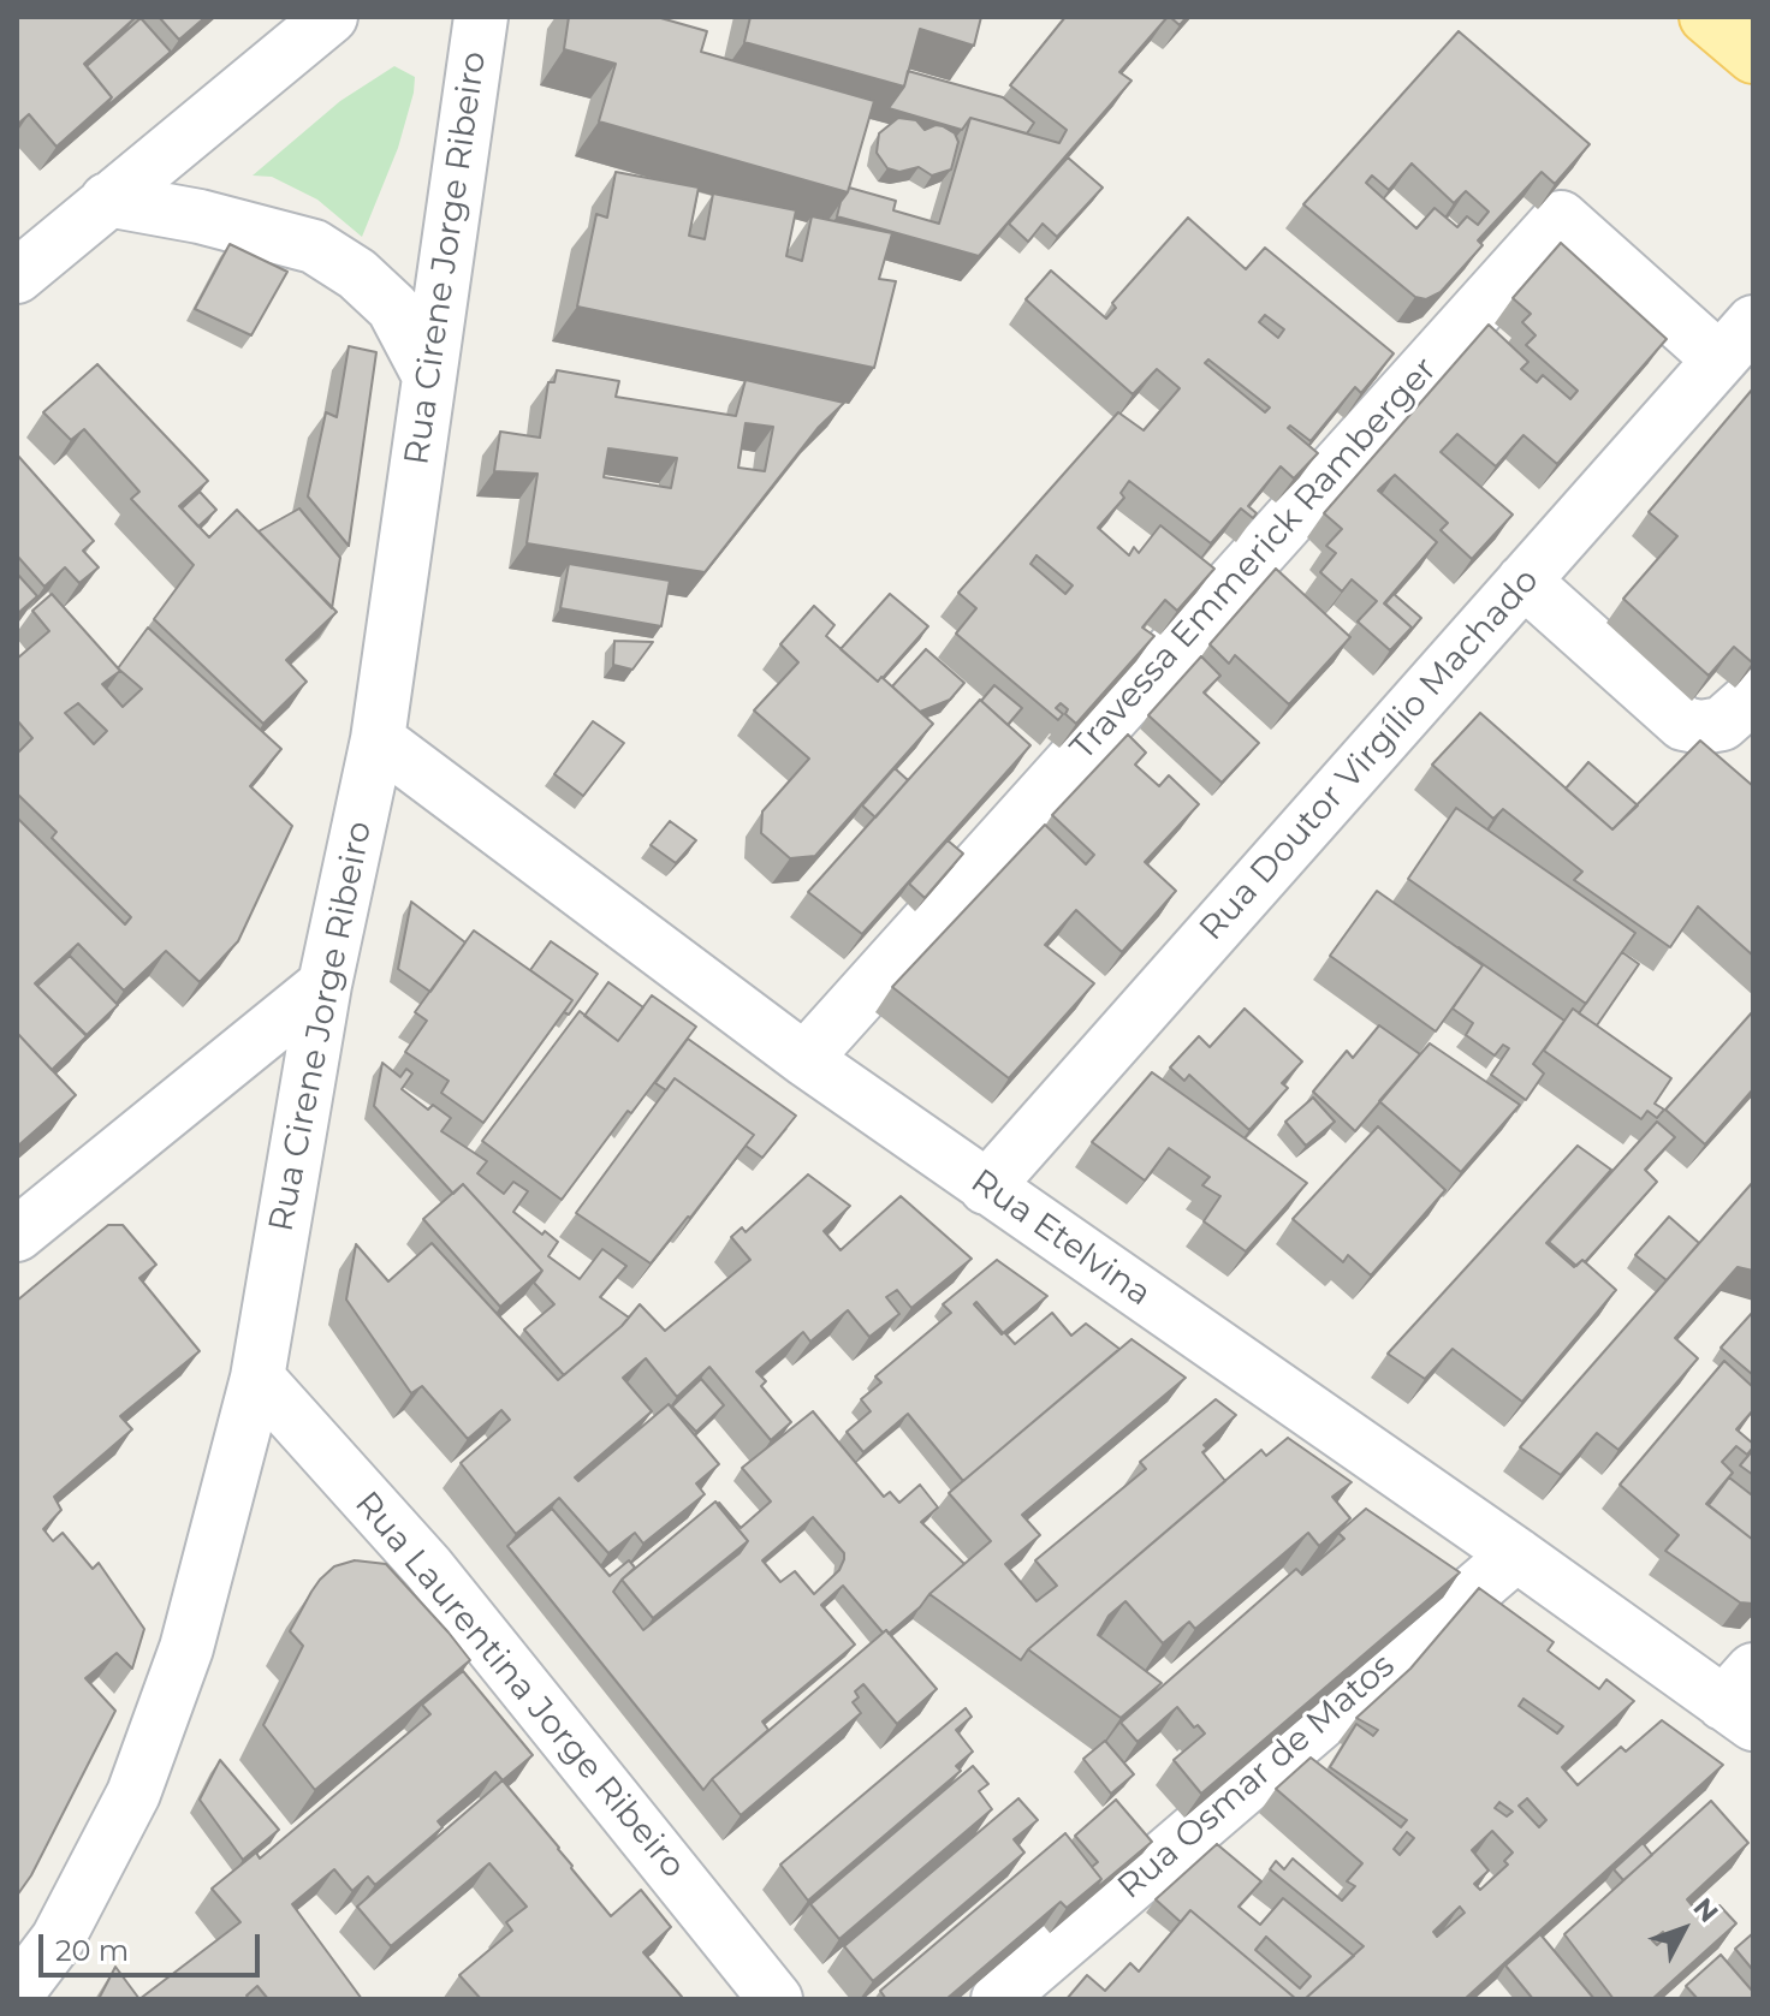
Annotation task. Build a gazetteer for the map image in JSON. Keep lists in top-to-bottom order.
{
  "streets": {
    "street": [
      "Rua Cirene Jorge Ribeiro",
      "Travessa Emmerick Ramberger",
      "Rua Doutor Virgílio Machado",
      "Rua Etelvina",
      "Rua Laurentina Jorge Ribeiro",
      "Rua Osmar de Matos"
    ]
  },
  "crossings": [
    ["Rua Cirene Jorge Ribeiro", "Rua Etelvina"],
    ["Rua Cirene Jorge Ribeiro", "Rua Laurentina Jorge Ribeiro"],
    ["Travessa Emmerick Ramberger", "Rua Doutor Virgílio Machado"],
    ["Travessa Emmerick Ramberger", "Rua Etelvina"],
    ["Rua Doutor Virgílio Machado", "Rua Etelvina"],
    ["Rua Etelvina", "Rua Osmar de Matos"]
  ],
  "scale_bar": "20 m",
  "north": "top right"
}
